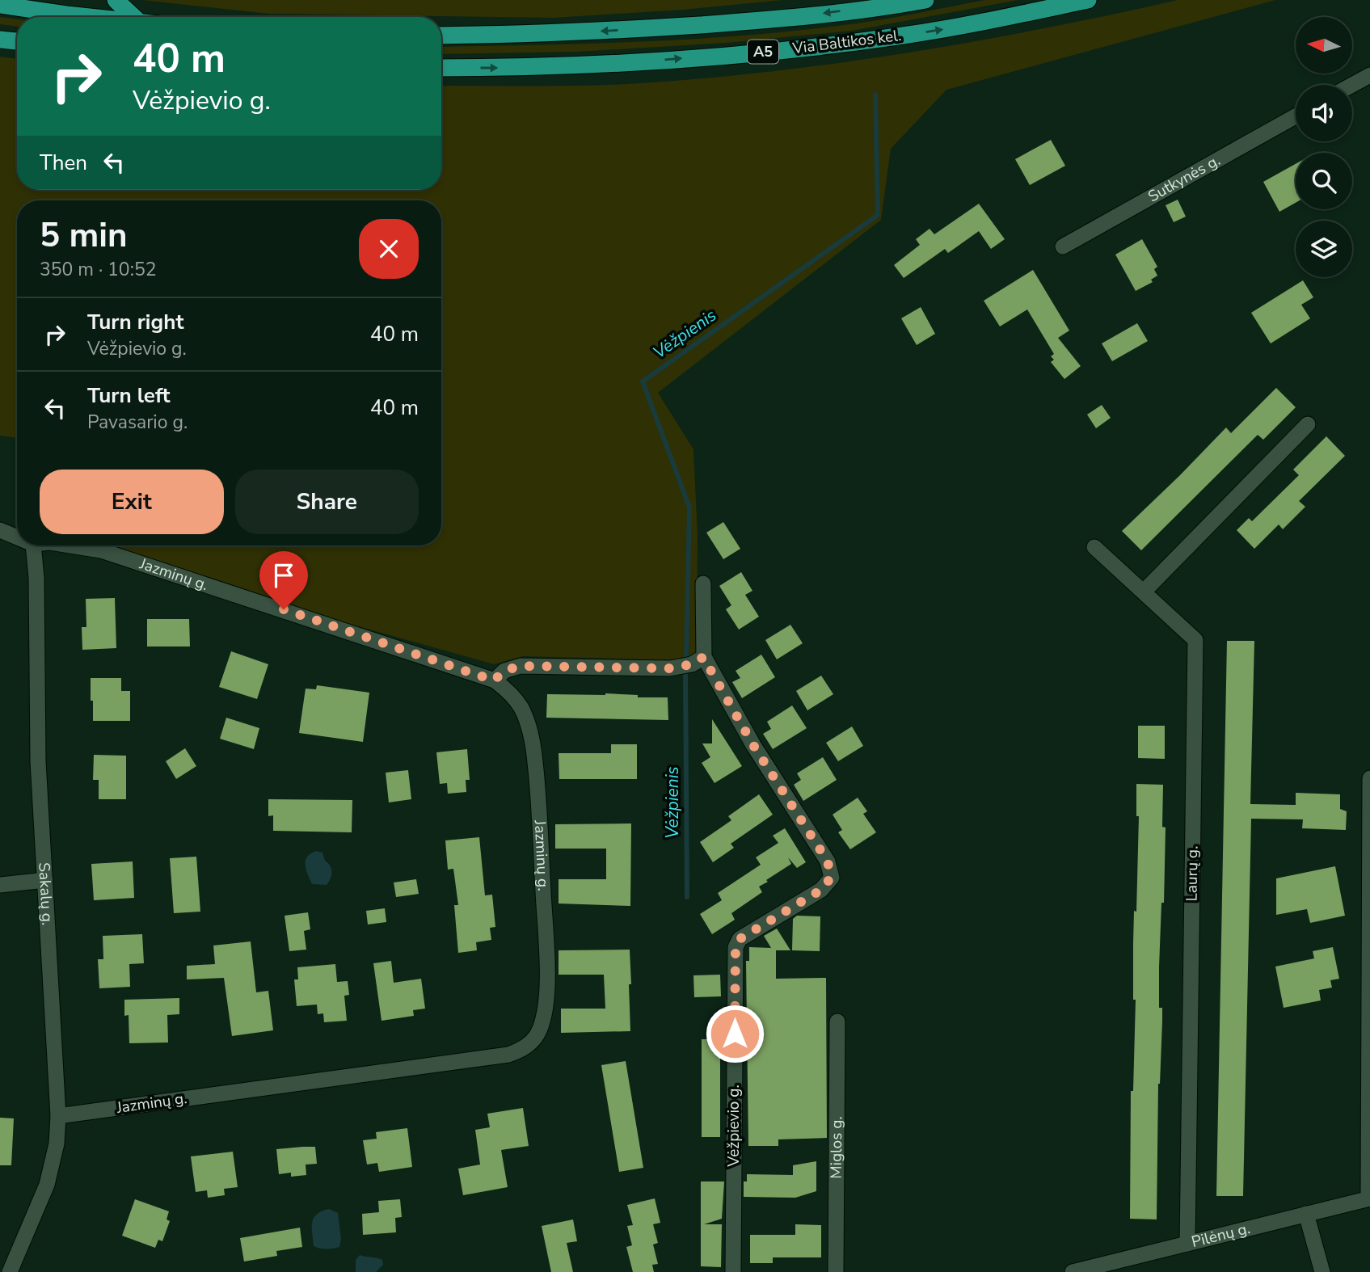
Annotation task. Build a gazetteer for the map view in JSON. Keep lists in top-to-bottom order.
{
  "streets": {
    "highway": ["Via Baltikos kel.", "A5"],
    "street": [
      "Sutkynės g.",
      "Jazminų g.",
      "Laurų g.",
      "Sakalų g.",
      "Vėžpievio g.",
      "Miglos g.",
      "Pilėnų g."
    ]
  },
  "crossings": [
    ["Jazminų g.", "Sakalų g."],
    ["Laurų g.", "Pilėnų g."]
  ],
  "water": ["Vėžpienis"],
  "north": "left",
  "page": {
    "turn": ["40 m", "Vėžpievio g."],
    "then": "Then",
    "heading": ["5 min", "350 m · 10:52"],
    "list": [
      {
        "name": "Turn right",
        "note": "Vėžpievio g.",
        "value": "40 m"
      },
      {
        "name": "Turn left",
        "note": "Pavasario g.",
        "value": "40 m"
      }
    ],
    "buttons": ["Exit", "Share"]
  }
}
